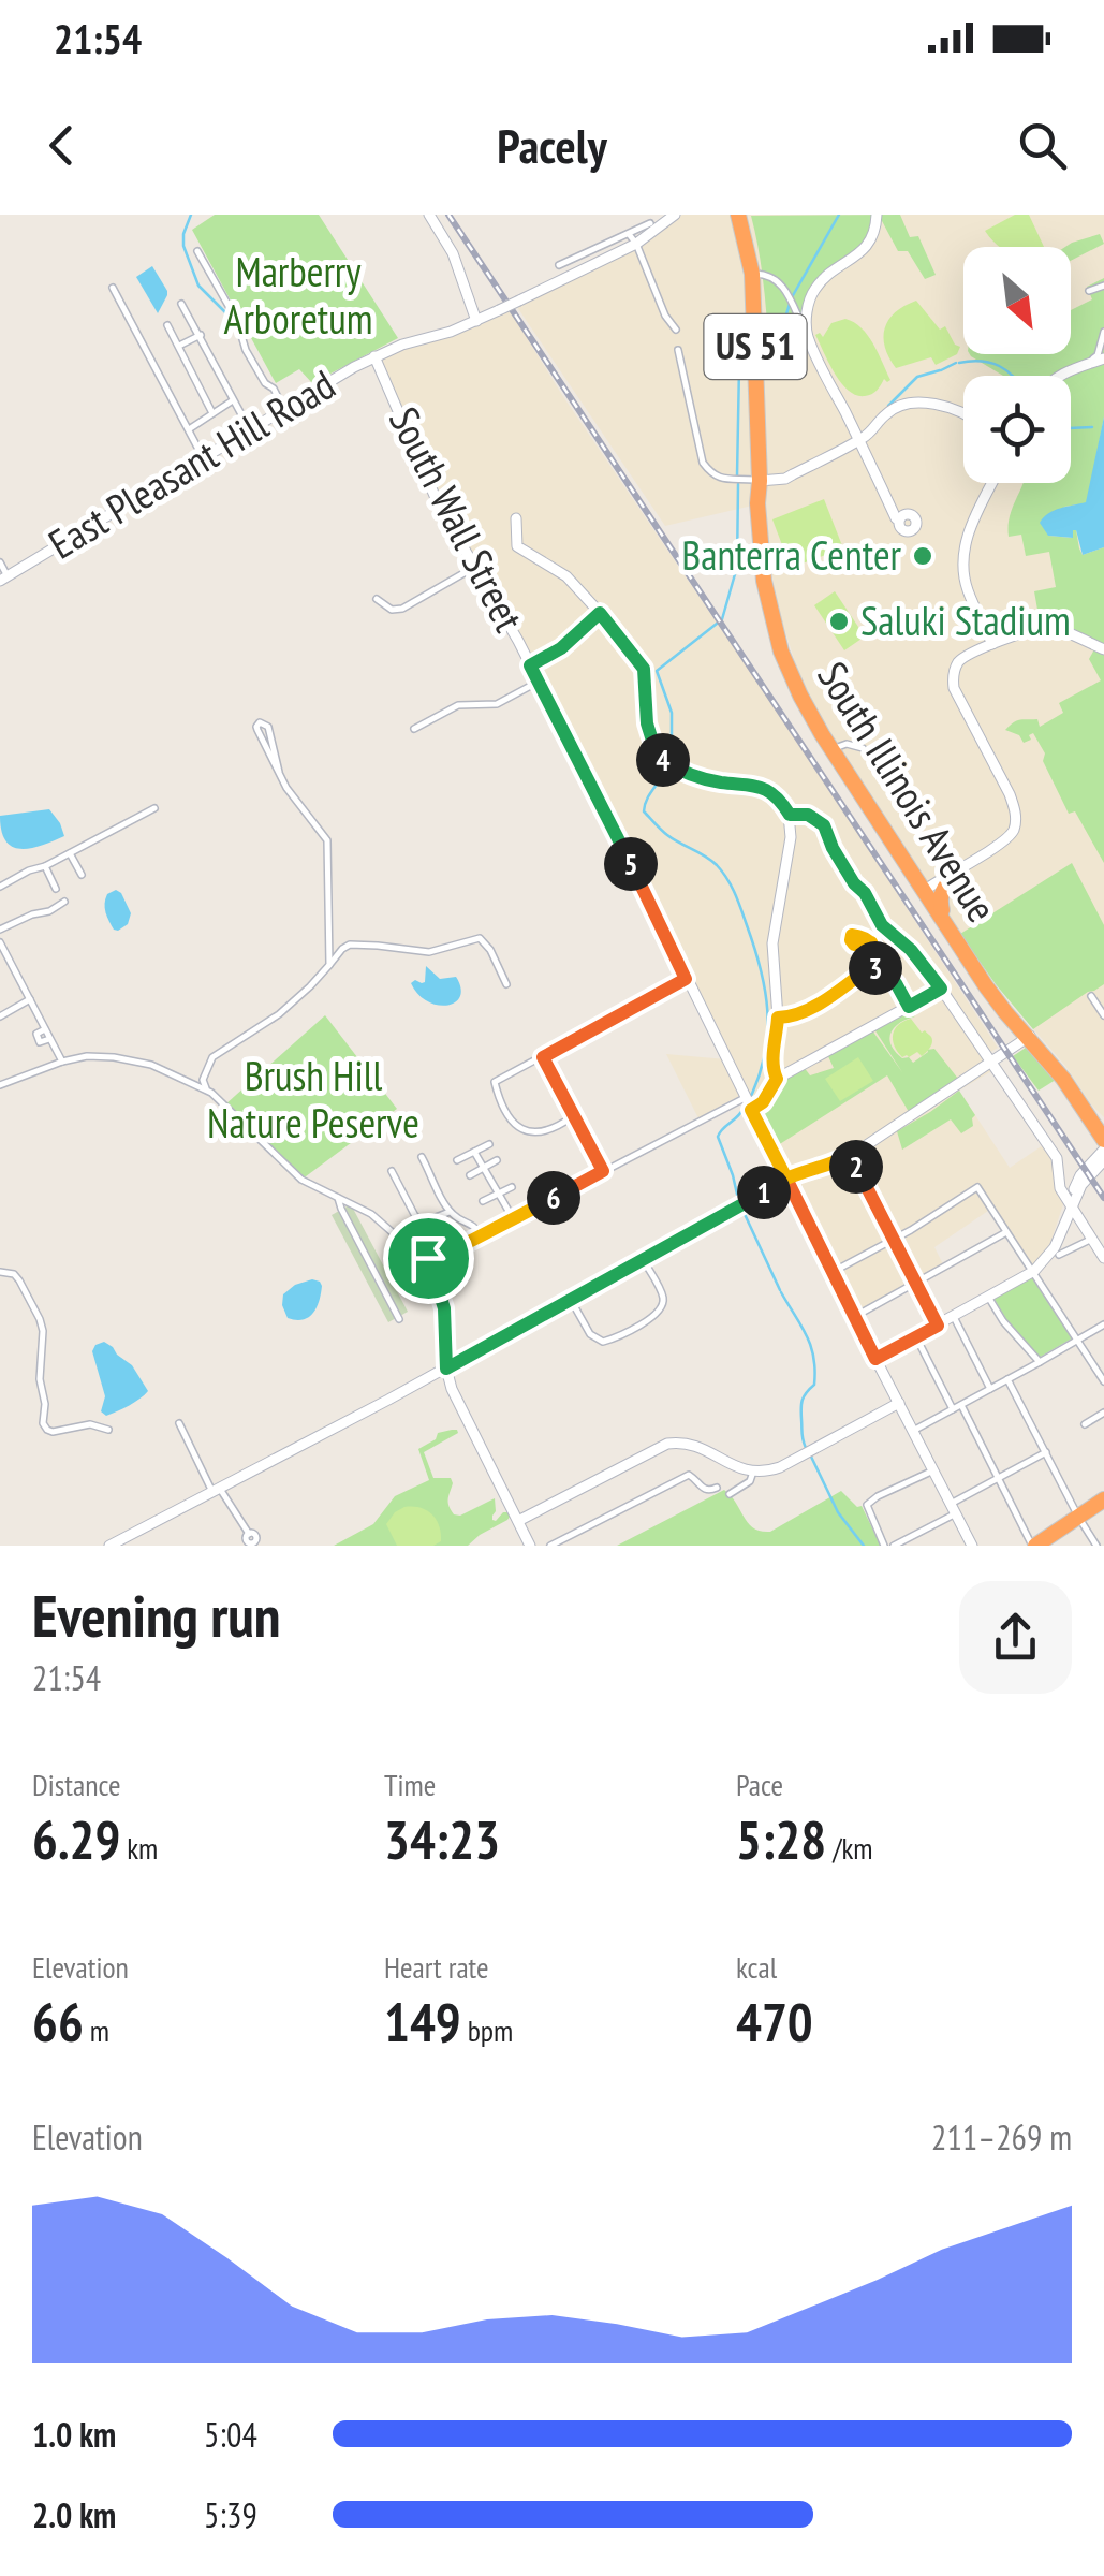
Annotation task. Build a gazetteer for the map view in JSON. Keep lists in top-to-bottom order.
{
  "streets": {
    "highway": ["US 51", "South Illinois Avenue"],
    "street": ["East Pleasant Hill Road", "South Wall Street"]
  },
  "crossings": [
    ["East Pleasant Hill Road", "South Wall Street"]
  ],
  "parks": ["Marberry Arboretum", "Brush Hill Nature Peserve"],
  "places": ["Banterra Center", "Saluki Stadium"],
  "north": "bottom right",
  "page": {
    "status": "21:54",
    "header": "Pacely",
    "pins": [
      "4",
      "5",
      "3",
      "2",
      "1",
      "6"
    ],
    "heading": ["Evening run", "21:54"],
    "stats": [
      ["Distance", "6.29 km"],
      ["Time", "34:23"],
      ["Pace", "5:28 /km"],
      ["Elevation", "66 m"],
      ["Heart rate", "149 bpm"],
      ["kcal", "470"]
    ],
    "chart": ["Elevation", "211–269 m"],
    "list": [
      {
        "name": "1.0 km",
        "note": "5:04"
      },
      {
        "name": "2.0 km",
        "note": "5:39"
      }
    ]
  }
}
